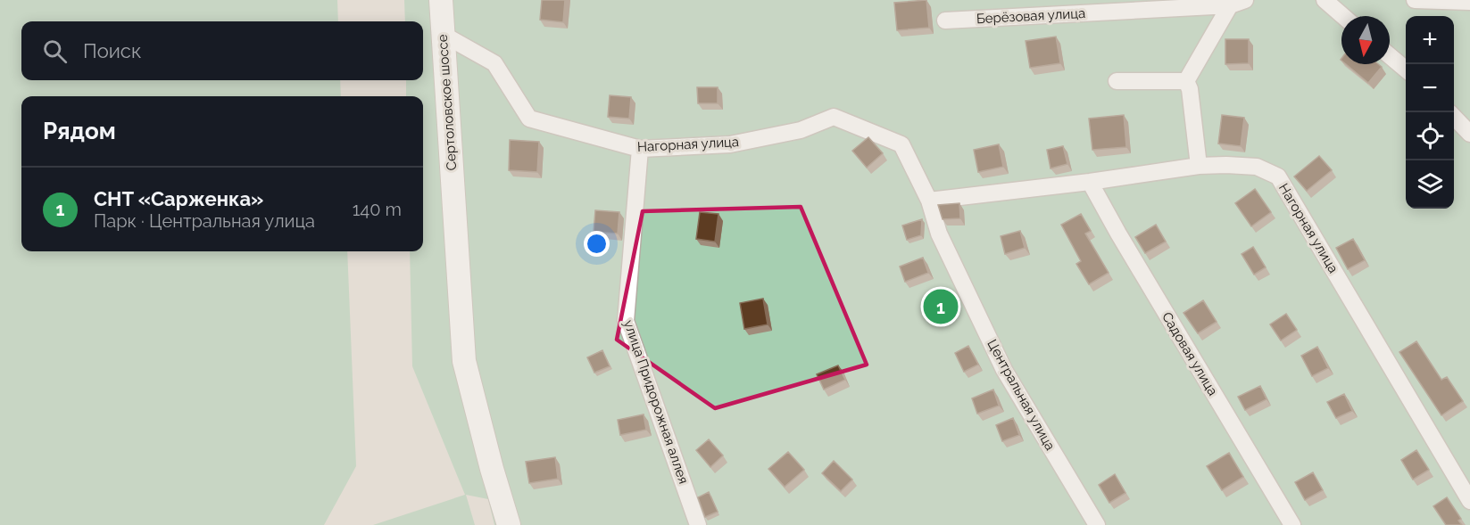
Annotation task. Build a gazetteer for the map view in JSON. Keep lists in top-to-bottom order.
{
  "streets": {
    "main road": ["Сертоловское шоссе"],
    "street": [
      "Берёзовая улица",
      "Нагорная улица",
      "Садовая улица",
      "Центральная улица",
      "улица Придорожная аллея"
    ]
  },
  "crossings": [
    ["Сертоловское шоссе", "Нагорная улица"],
    ["Нагорная улица", "Садовая улица"],
    ["Нагорная улица", "Центральная улица"],
    ["Нагорная улица", "улица Придорожная аллея"]
  ],
  "north": "bottom",
  "page": {
    "map_buttons": ["+", "−"],
    "search": "Поиск",
    "heading": "Рядом",
    "list": [
      {
        "mark": "1",
        "name": "СНТ «Сарженка»",
        "note": "Парк · Центральная улица",
        "value": "140 m"
      }
    ],
    "pins": "1"
  }
}
